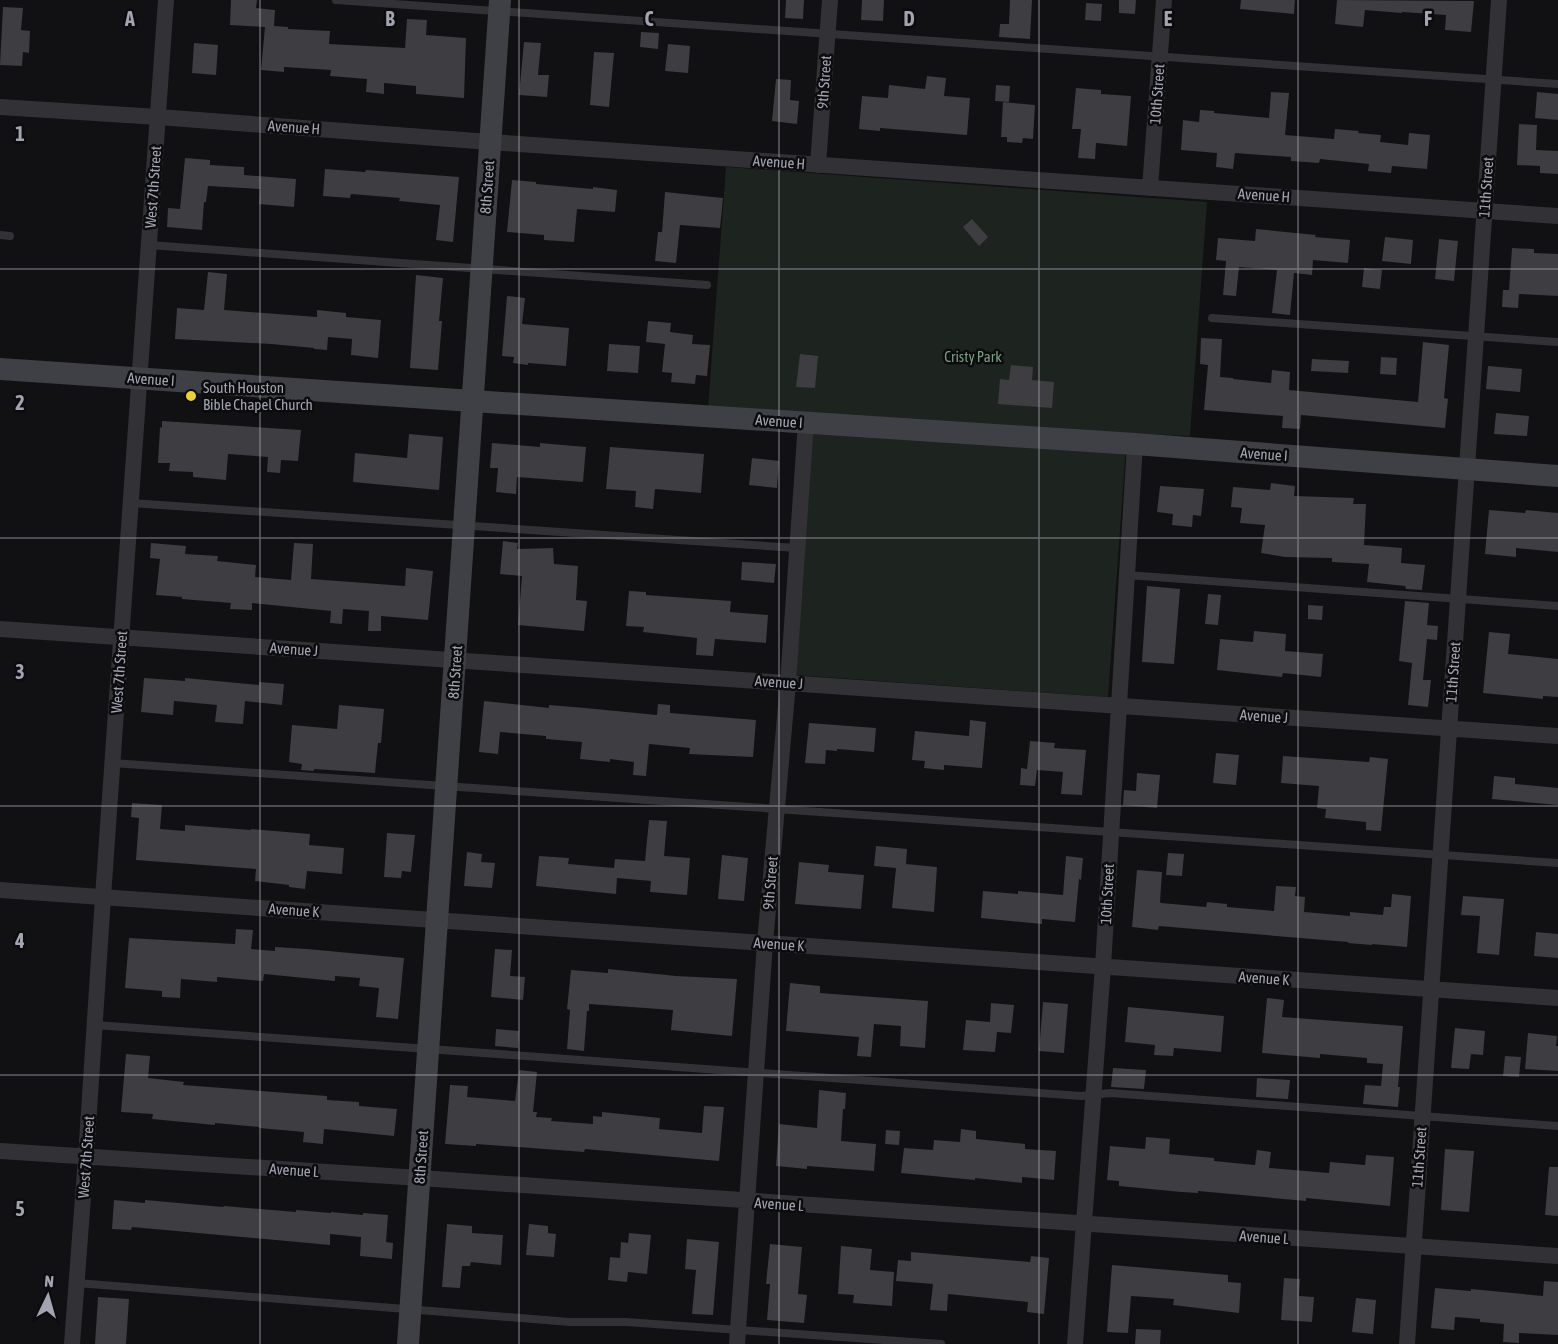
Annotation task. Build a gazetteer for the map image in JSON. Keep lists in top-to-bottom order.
{
  "streets": {
    "street": [
      "9th Street",
      "10th Street",
      "Avenue H",
      "West 7th Street",
      "8th Street",
      "11th Street",
      "Avenue I",
      "Avenue J",
      "Avenue K",
      "Avenue L"
    ]
  },
  "crossings": [
    ["9th Street", "Avenue H"],
    ["9th Street", "Avenue I"],
    ["9th Street", "Avenue J"],
    ["9th Street", "Avenue K"],
    ["9th Street", "Avenue L"],
    ["10th Street", "Avenue H"],
    ["10th Street", "Avenue I"],
    ["10th Street", "Avenue J"],
    ["10th Street", "Avenue K"],
    ["10th Street", "Avenue L"],
    ["Avenue H", "West 7th Street"],
    ["Avenue H", "8th Street"],
    ["Avenue H", "11th Street"],
    ["West 7th Street", "Avenue I"],
    ["West 7th Street", "Avenue J"],
    ["West 7th Street", "Avenue K"],
    ["West 7th Street", "Avenue L"],
    ["8th Street", "Avenue I"],
    ["8th Street", "Avenue J"],
    ["8th Street", "Avenue K"],
    ["8th Street", "Avenue L"],
    ["11th Street", "Avenue I"],
    ["11th Street", "Avenue J"],
    ["11th Street", "Avenue K"],
    ["11th Street", "Avenue L"]
  ],
  "parks": ["Cristy Park"],
  "places": ["South Houston Bible Chapel Church"],
  "north": "top",
  "grid": {
    "columns": [
      "A",
      "B",
      "C",
      "D",
      "E",
      "F"
    ],
    "rows": [
      "1",
      "2",
      "3",
      "4",
      "5"
    ]
  }
}
